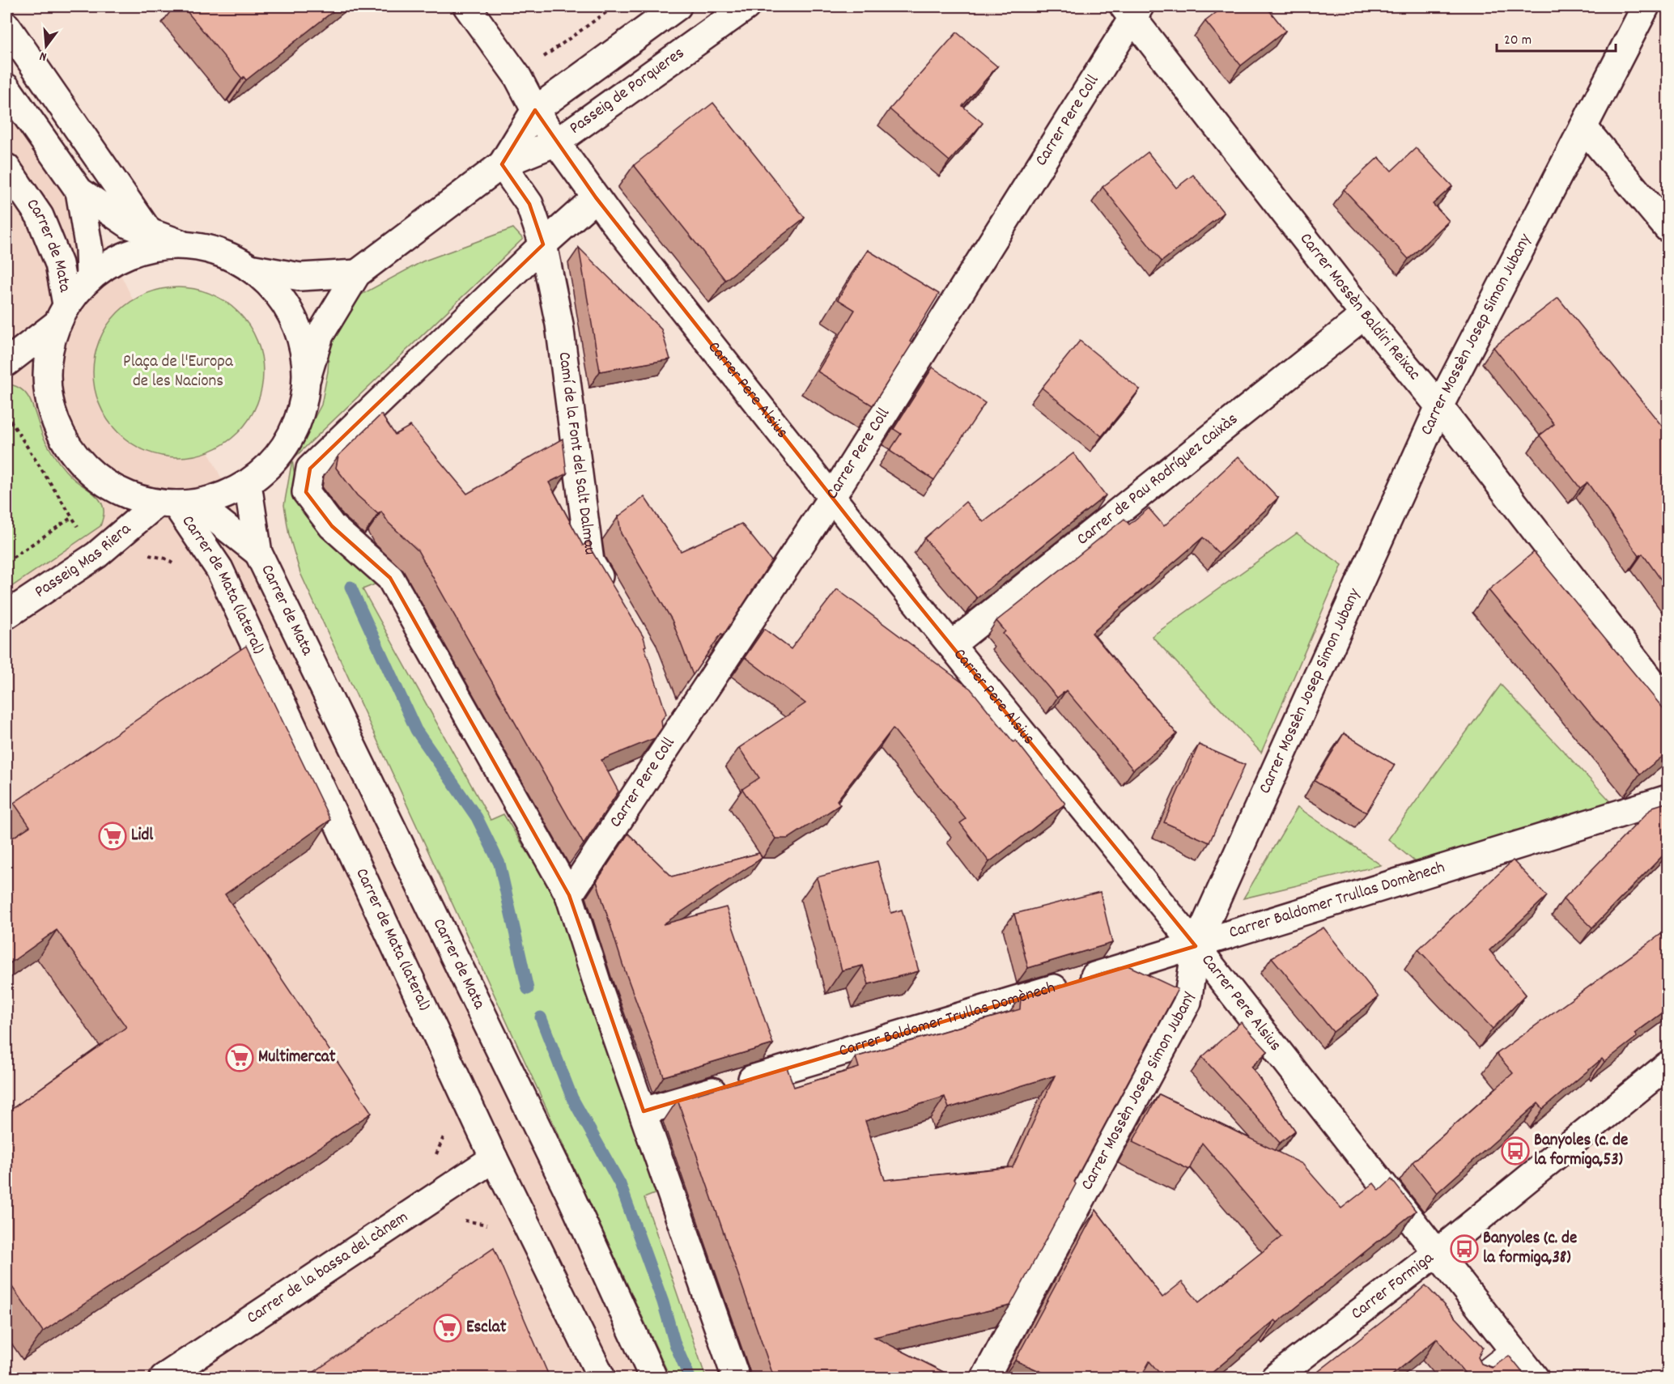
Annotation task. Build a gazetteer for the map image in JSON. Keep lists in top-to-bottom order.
{
  "streets": {
    "street": [
      "Passeig de Porqueres",
      "Carrer Pere Coll",
      "Carrer de Mata",
      "Carrer Mossèn Baldiri Reixac",
      "Carrer Mossèn Josep Simon Jubany",
      "Carrer Pere Alsius",
      "Camí de la Font del Salt Dalmau",
      "Carrer de Pau Rodríguez Caixàs",
      "Passeig Mas Riera",
      "Carrer de Mata (lateral)",
      "Carrer Baldomer Trullas Domènech",
      "Carrer de la bassa del cànem",
      "Carrer Formiga"
    ]
  },
  "crossings": [
    ["Passeig de Porqueres", "Carrer Pere Alsius"],
    ["Passeig de Porqueres", "Camí de la Font del Salt Dalmau"],
    ["Carrer Pere Coll", "Carrer Mossèn Baldiri Reixac"],
    ["Carrer Pere Coll", "Carrer Pere Alsius"],
    ["Carrer de Mata", "Passeig Mas Riera"],
    ["Carrer de Mata", "Carrer de Mata (lateral)"],
    ["Carrer Mossèn Baldiri Reixac", "Carrer Mossèn Josep Simon Jubany"],
    ["Carrer Mossèn Baldiri Reixac", "Carrer de Pau Rodríguez Caixàs"],
    ["Carrer Mossèn Josep Simon Jubany", "Carrer Pere Alsius"],
    ["Carrer Mossèn Josep Simon Jubany", "Carrer Baldomer Trullas Domènech"],
    ["Carrer Pere Alsius", "Carrer de Pau Rodríguez Caixàs"],
    ["Carrer Pere Alsius", "Carrer Baldomer Trullas Domènech"],
    ["Carrer Pere Alsius", "Carrer Formiga"],
    ["Passeig Mas Riera", "Carrer de Mata (lateral)"],
    ["Carrer de Mata (lateral)", "Carrer de la bassa del cànem"]
  ],
  "parks": ["Plaça de l'Europa de les Nacions"],
  "places": {
    "supermarket": ["Lidl", "Multimercat", "Esclat"],
    "bus stop": ["Banyoles (c. de la formiga,53)", "Banyoles (c. de la formiga,38)"]
  },
  "scale_bar": "20 m",
  "north": "bottom"
}
